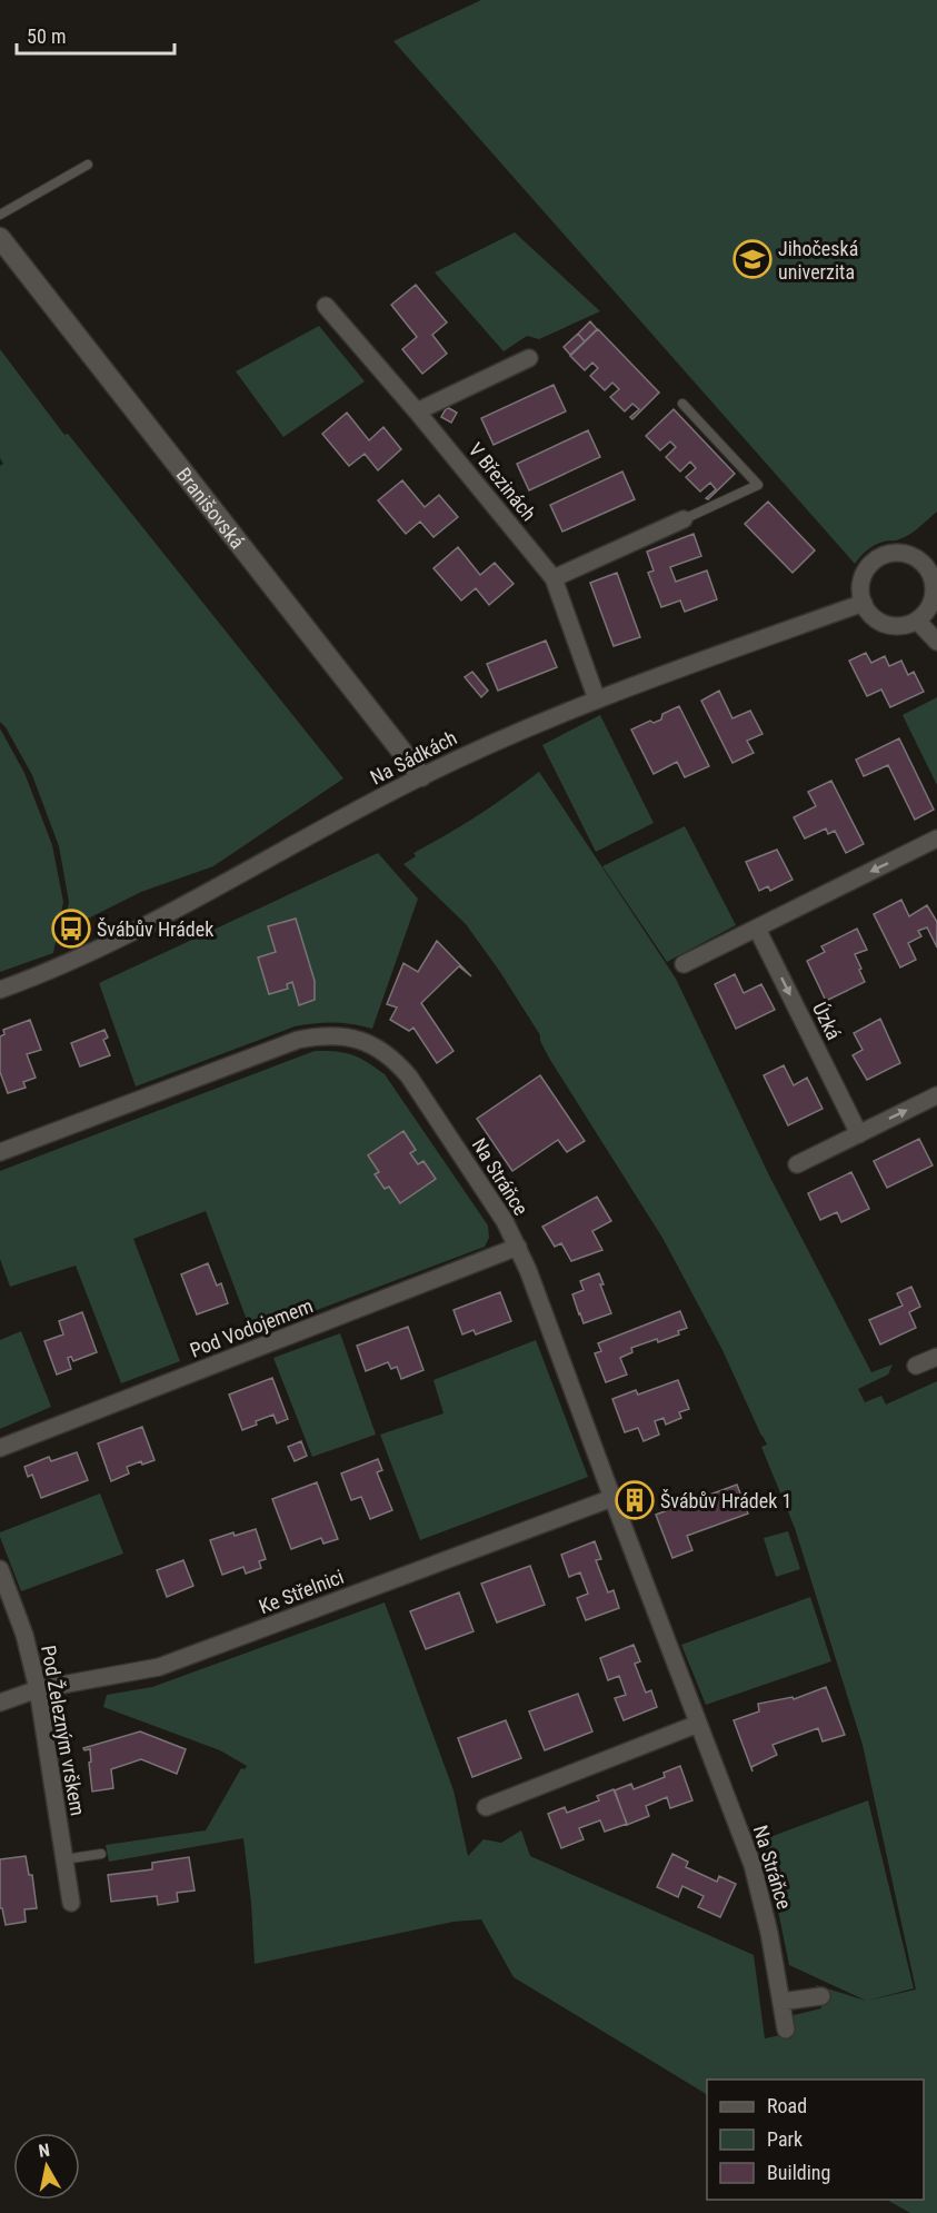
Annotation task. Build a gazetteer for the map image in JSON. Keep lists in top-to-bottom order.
{
  "streets": {
    "street": [
      "V Březinách",
      "Branišovská",
      "Na Sádkách",
      "Úzká",
      "Na Stráňce",
      "Pod Vodojemem",
      "Ke Střelnici",
      "Pod Železným vrškem"
    ]
  },
  "crossings": [
    ["V Březinách", "Na Sádkách"],
    ["Branišovská", "Na Sádkách"],
    ["Na Stráňce", "Pod Vodojemem"],
    ["Na Stráňce", "Ke Střelnici"],
    ["Ke Střelnici", "Pod Železným vrškem"]
  ],
  "one_way": ["Úzká"],
  "places": {
    "school or university": ["Jihočeská univerzita"],
    "bus stop": ["Švábův Hrádek"],
    "building": ["Švábův Hrádek 1"]
  },
  "legend": ["Road", "Park", "Building"],
  "scale_bar": "50 m",
  "north": "top"
}
